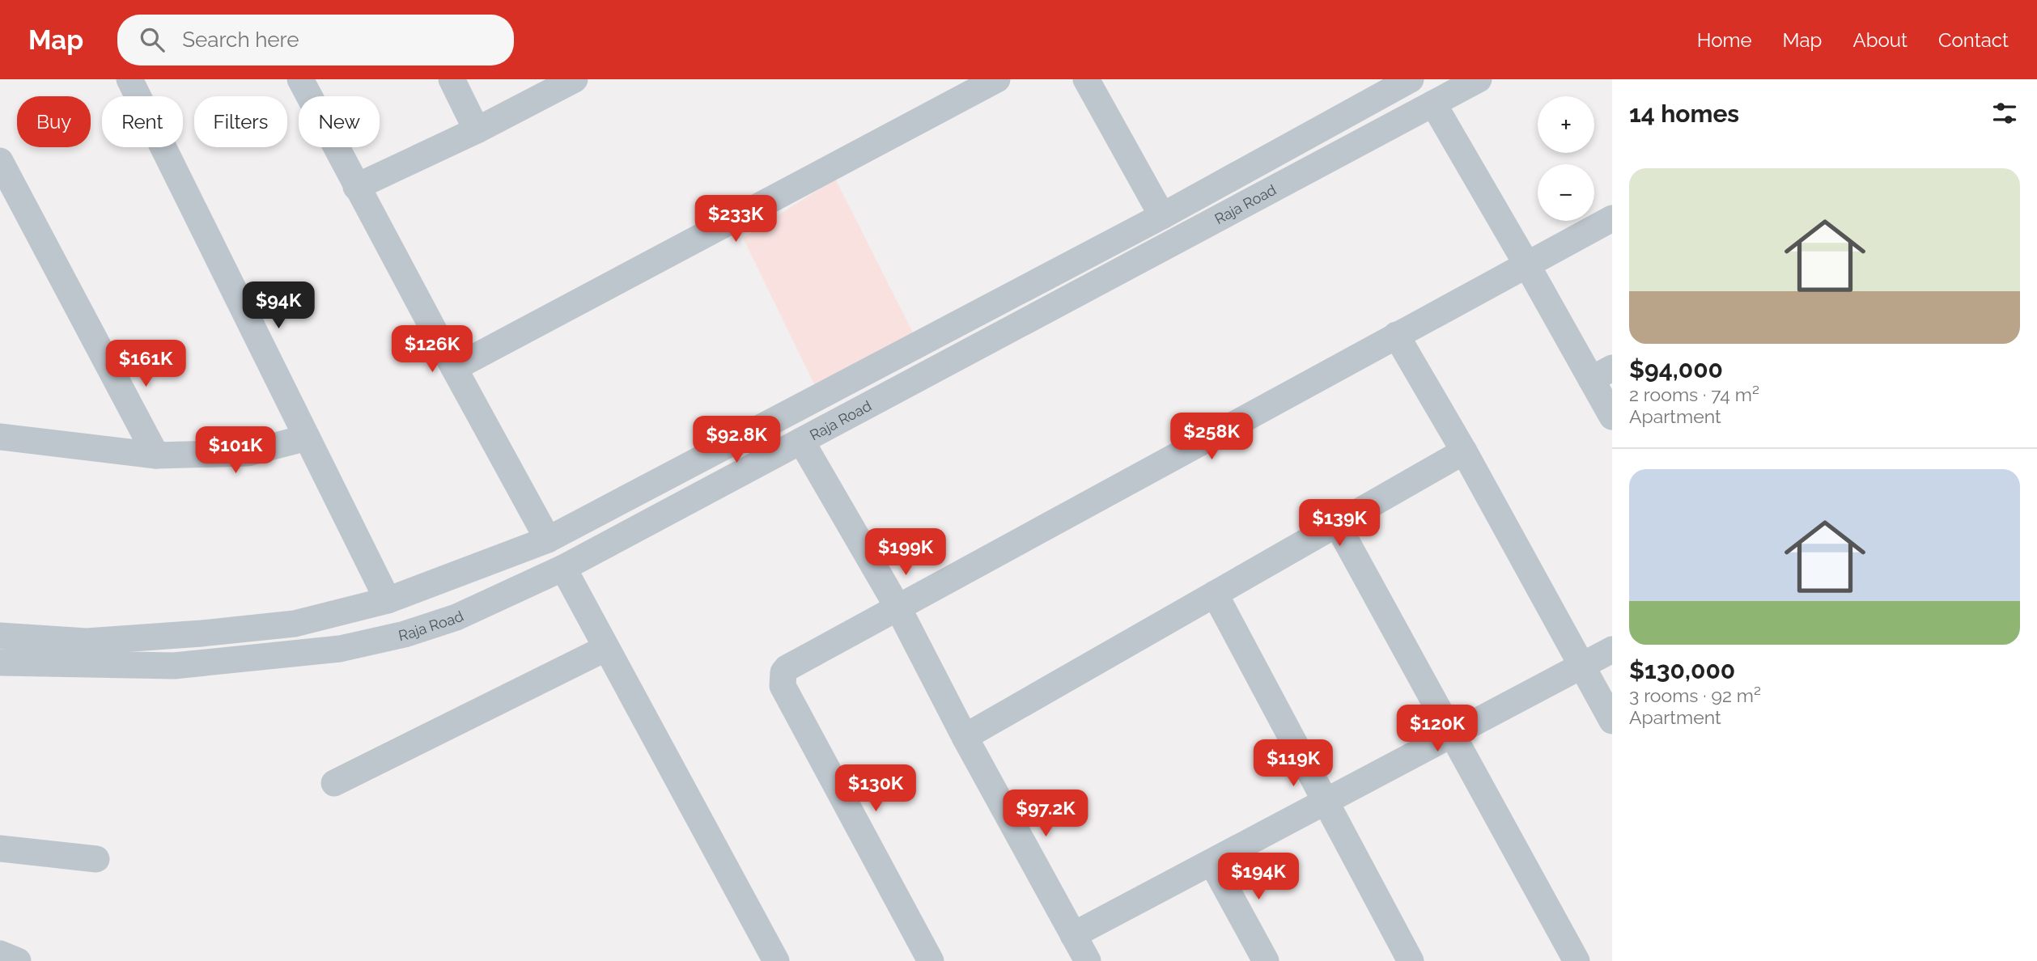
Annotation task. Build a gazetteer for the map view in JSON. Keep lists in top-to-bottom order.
{
  "streets": {
    "street": ["Raja Road"]
  },
  "page": {
    "header": "Map",
    "search": "Search here",
    "nav": [
      "Home",
      "Map",
      "About",
      "Contact"
    ],
    "heading": "14 homes",
    "map_buttons": ["+", "−"],
    "chip": [
      "Buy",
      "Rent",
      "Filters",
      "New"
    ],
    "list": [
      {
        "name": "$94,000",
        "note": "2 rooms · 74 m² · Apartment"
      },
      {
        "name": "$130,000",
        "note": "3 rooms · 92 m² · Apartment"
      }
    ],
    "price": [
      "$233K",
      "$94K",
      "$126K",
      "$161K",
      "$258K",
      "$92.8K",
      "$101K",
      "$139K",
      "$199K",
      "$120K",
      "$119K",
      "$130K",
      "$97.2K",
      "$194K"
    ]
  }
}
